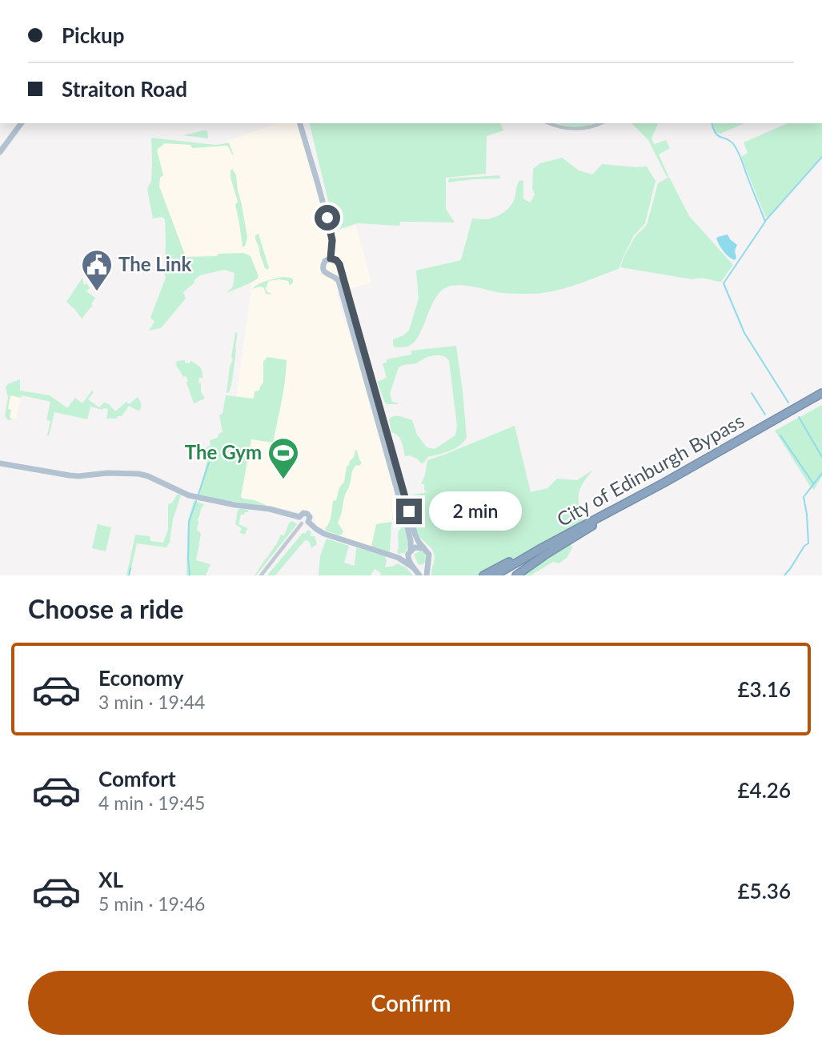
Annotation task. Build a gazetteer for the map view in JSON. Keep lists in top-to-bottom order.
{
  "streets": {
    "highway": ["City of Edinburgh Bypass"]
  },
  "places": {
    "public building": ["The Link"],
    "sports": ["The Gym"]
  },
  "page": {
    "banner": ["Pickup", "Straiton Road"],
    "bubble": "2 min",
    "heading": "Choose a ride",
    "list": [
      {
        "name": "Economy",
        "note": "3 min · 19:44",
        "value": "£3.16"
      },
      {
        "name": "Comfort",
        "note": "4 min · 19:45",
        "value": "£4.26"
      },
      {
        "name": "XL",
        "note": "5 min · 19:46",
        "value": "£5.36"
      }
    ],
    "buttons": "Confirm"
  }
}
